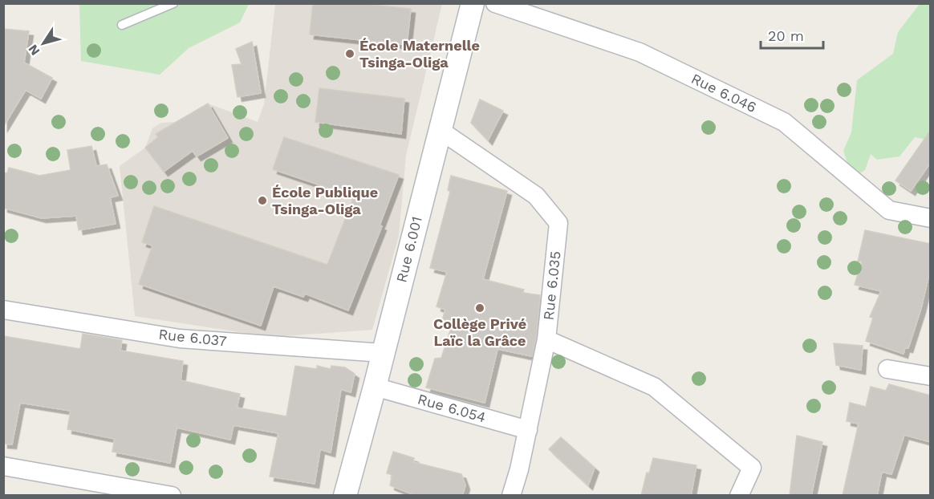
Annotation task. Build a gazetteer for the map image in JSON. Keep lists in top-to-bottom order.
{
  "streets": {
    "street": [
      "Rue 6.046",
      "Rue 6.001",
      "Rue 6.035",
      "Rue 6.037",
      "Rue 6.054"
    ]
  },
  "crossings": [
    ["Rue 6.001", "Rue 6.035"],
    ["Rue 6.001", "Rue 6.037"],
    ["Rue 6.001", "Rue 6.054"],
    ["Rue 6.035", "Rue 6.054"]
  ],
  "places": ["École Maternelle Tsinga-Oliga", "École Publique Tsinga-Oliga", "Collège Privé Laïc la Grâce"],
  "scale_bar": "20 m",
  "north": "bottom left"
}
